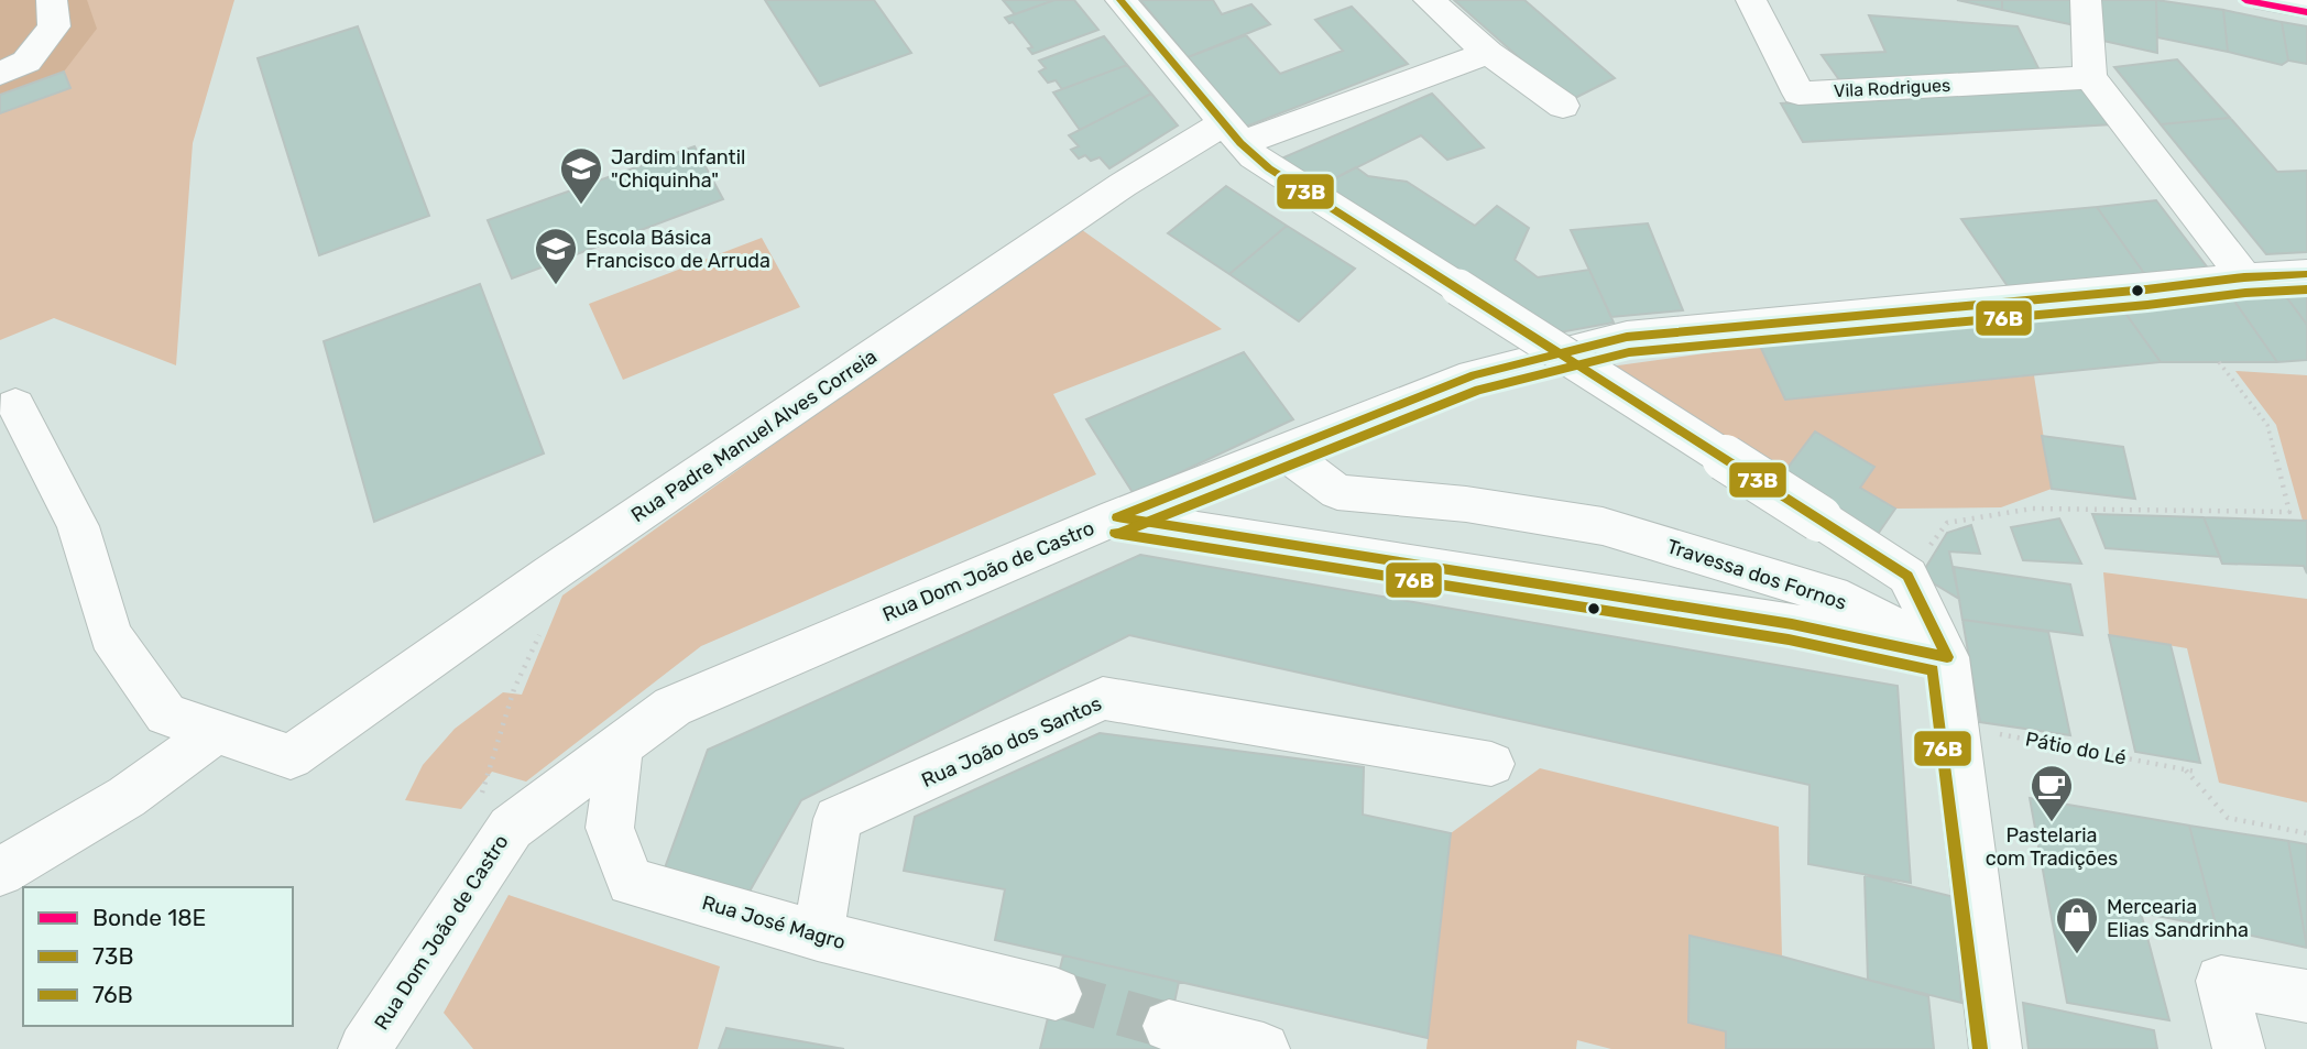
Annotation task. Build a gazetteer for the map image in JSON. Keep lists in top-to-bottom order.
{
  "streets": {
    "street": [
      "Vila Rodrigues",
      "Rua Padre Manuel Alves Correia",
      "Rua Dom João de Castro",
      "Travessa dos Fornos",
      "Rua João dos Santos",
      "Rua José Magro"
    ],
    "path": ["Pátio do Lé"]
  },
  "crossings": [
    ["Rua Dom João de Castro", "Travessa dos Fornos"],
    ["Rua Dom João de Castro", "Rua José Magro"],
    ["Rua João dos Santos", "Rua José Magro"]
  ],
  "places": {
    "school or university": ["Jardim Infantil \"Chiquinha\"", "Escola Básica Francisco de Arruda"],
    "cafe": ["Pastelaria com Tradições"],
    "shop": ["Mercearia Elias Sandrinha"]
  },
  "lines": ["tram line 18E", "transit line 73B", "transit line 76B"],
  "legend": ["Bonde 18E", "73B", "76B"]
}
